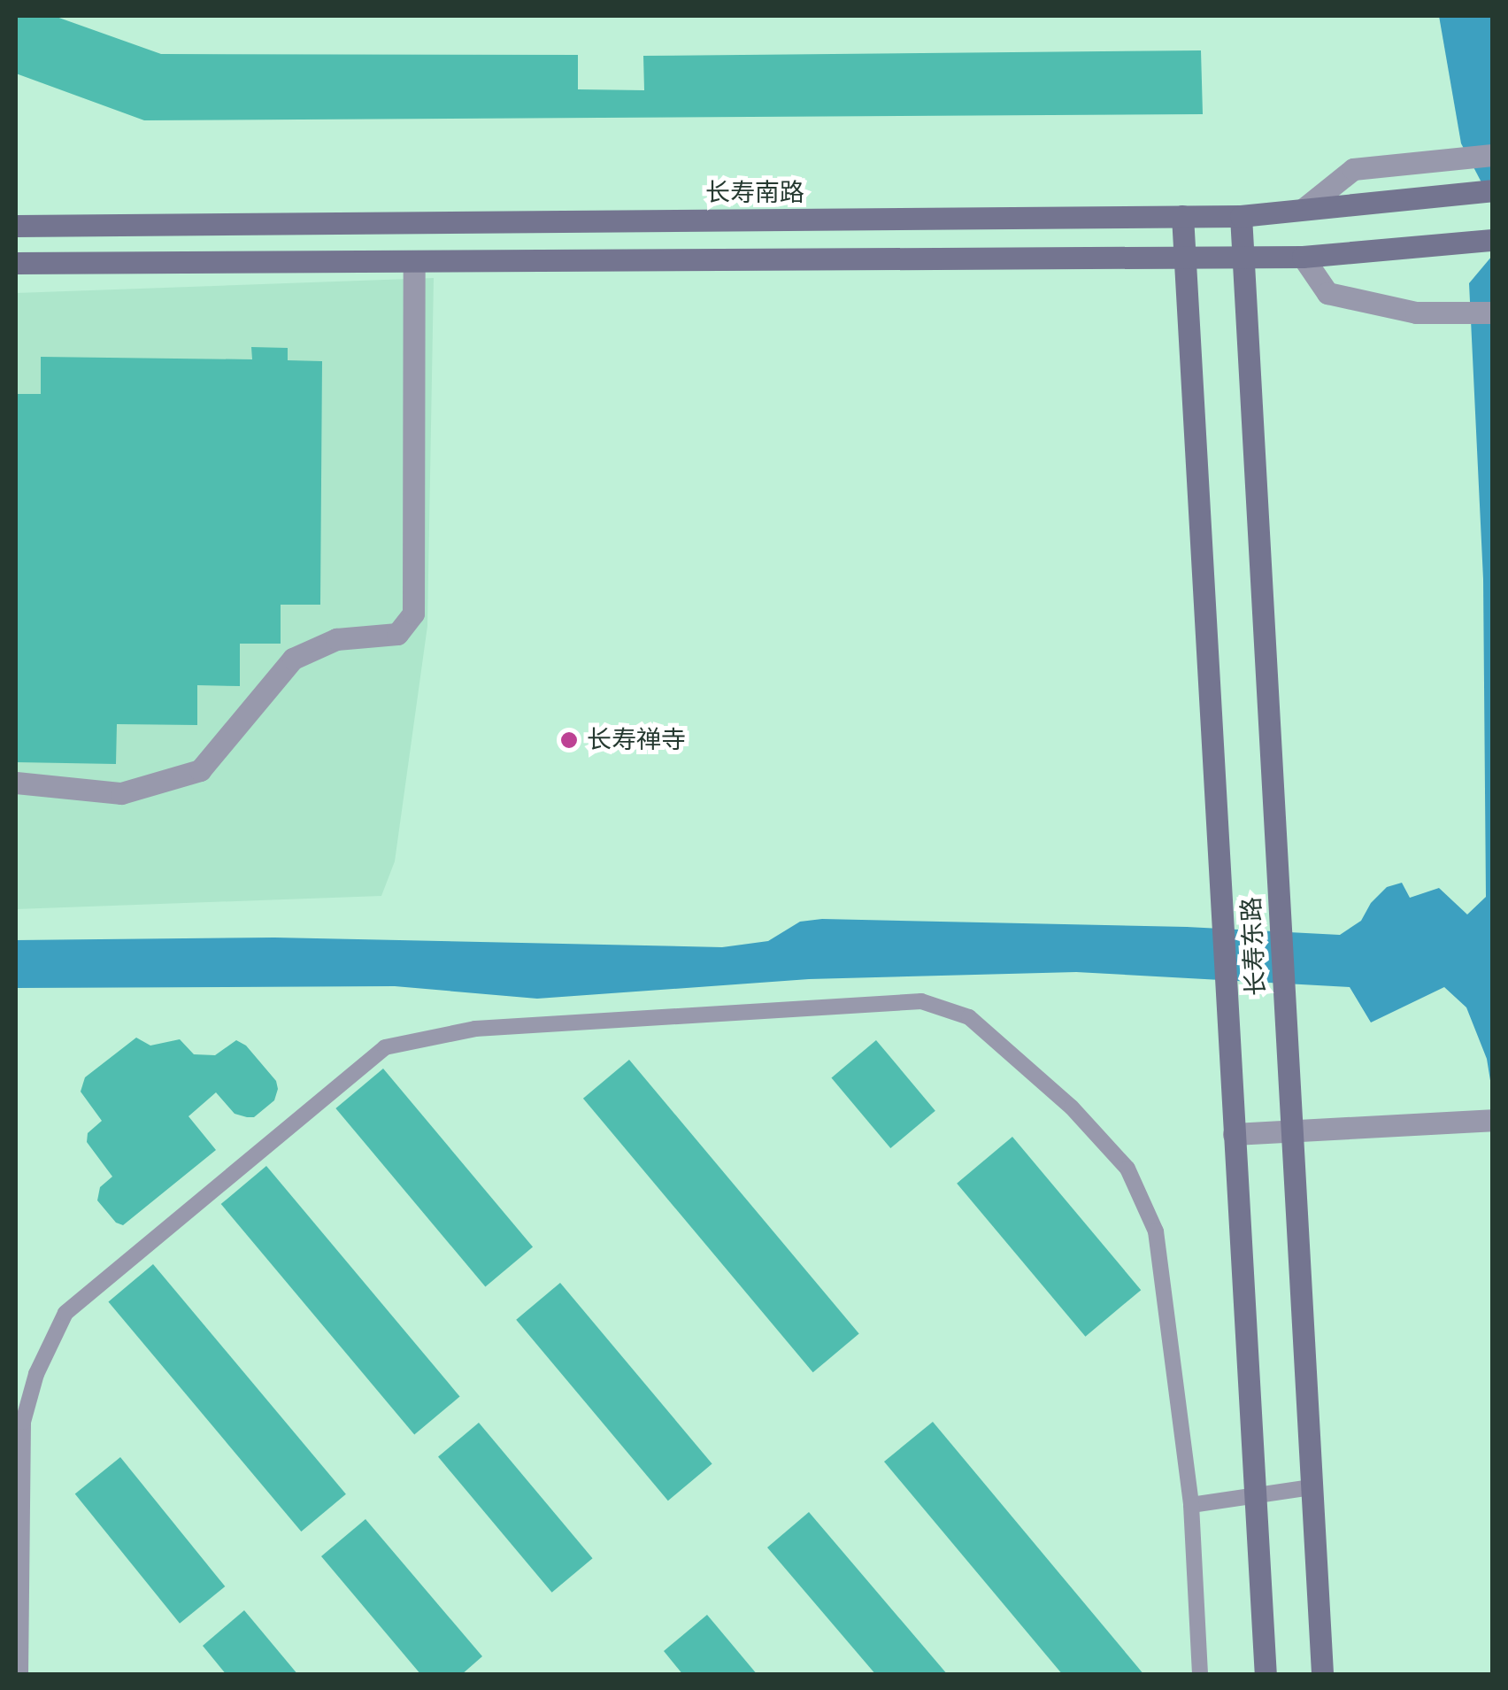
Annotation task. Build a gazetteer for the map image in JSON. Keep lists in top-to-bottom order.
{
  "streets": {
    "main road": ["长寿南路", "长寿东路"]
  },
  "crossings": [
    ["长寿南路", "长寿东路"]
  ],
  "places": ["长寿禅寺"]
}
